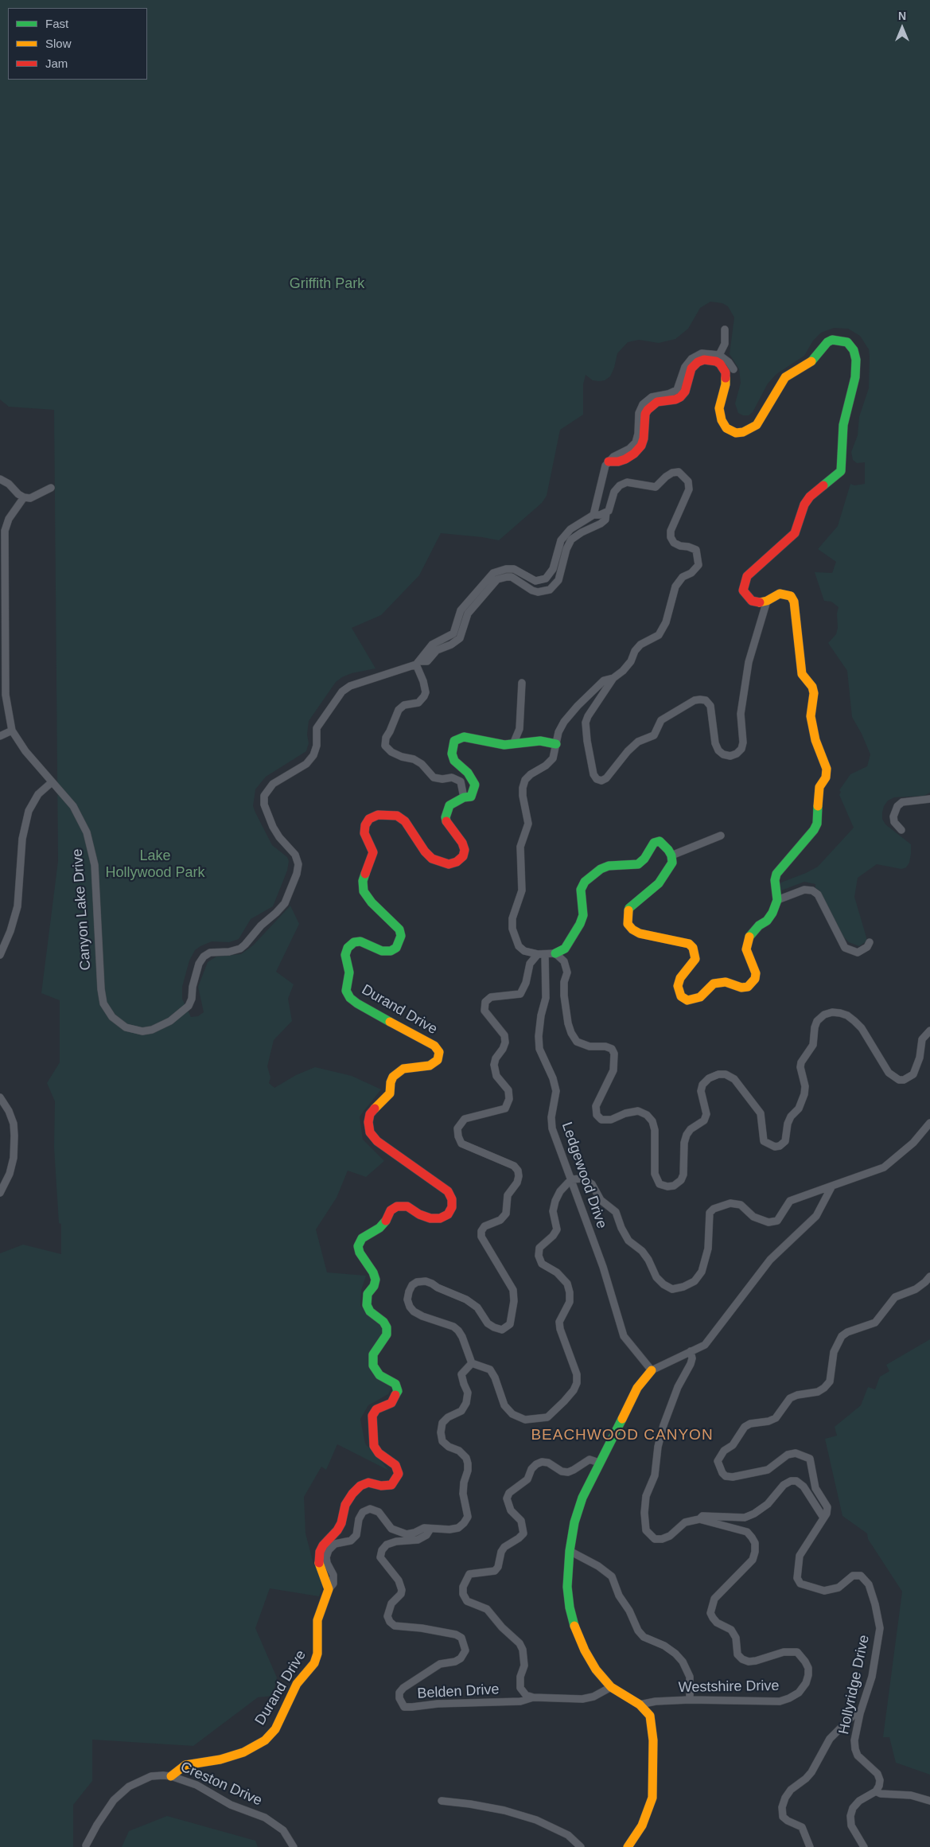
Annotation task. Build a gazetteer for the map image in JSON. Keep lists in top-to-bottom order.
{
  "streets": {
    "street": [
      "Canyon Lake Drive",
      "Durand Drive",
      "Ledgewood Drive",
      "Hollyridge Drive",
      "Westshire Drive",
      "Belden Drive",
      "Creston Drive"
    ]
  },
  "crossings": [
    ["Durand Drive", "Creston Drive"]
  ],
  "districts": ["BEACHWOOD CANYON"],
  "parks": ["Griffith Park", "Lake Hollywood Park"],
  "legend": ["Fast", "Slow", "Jam"],
  "north": "top"
}
